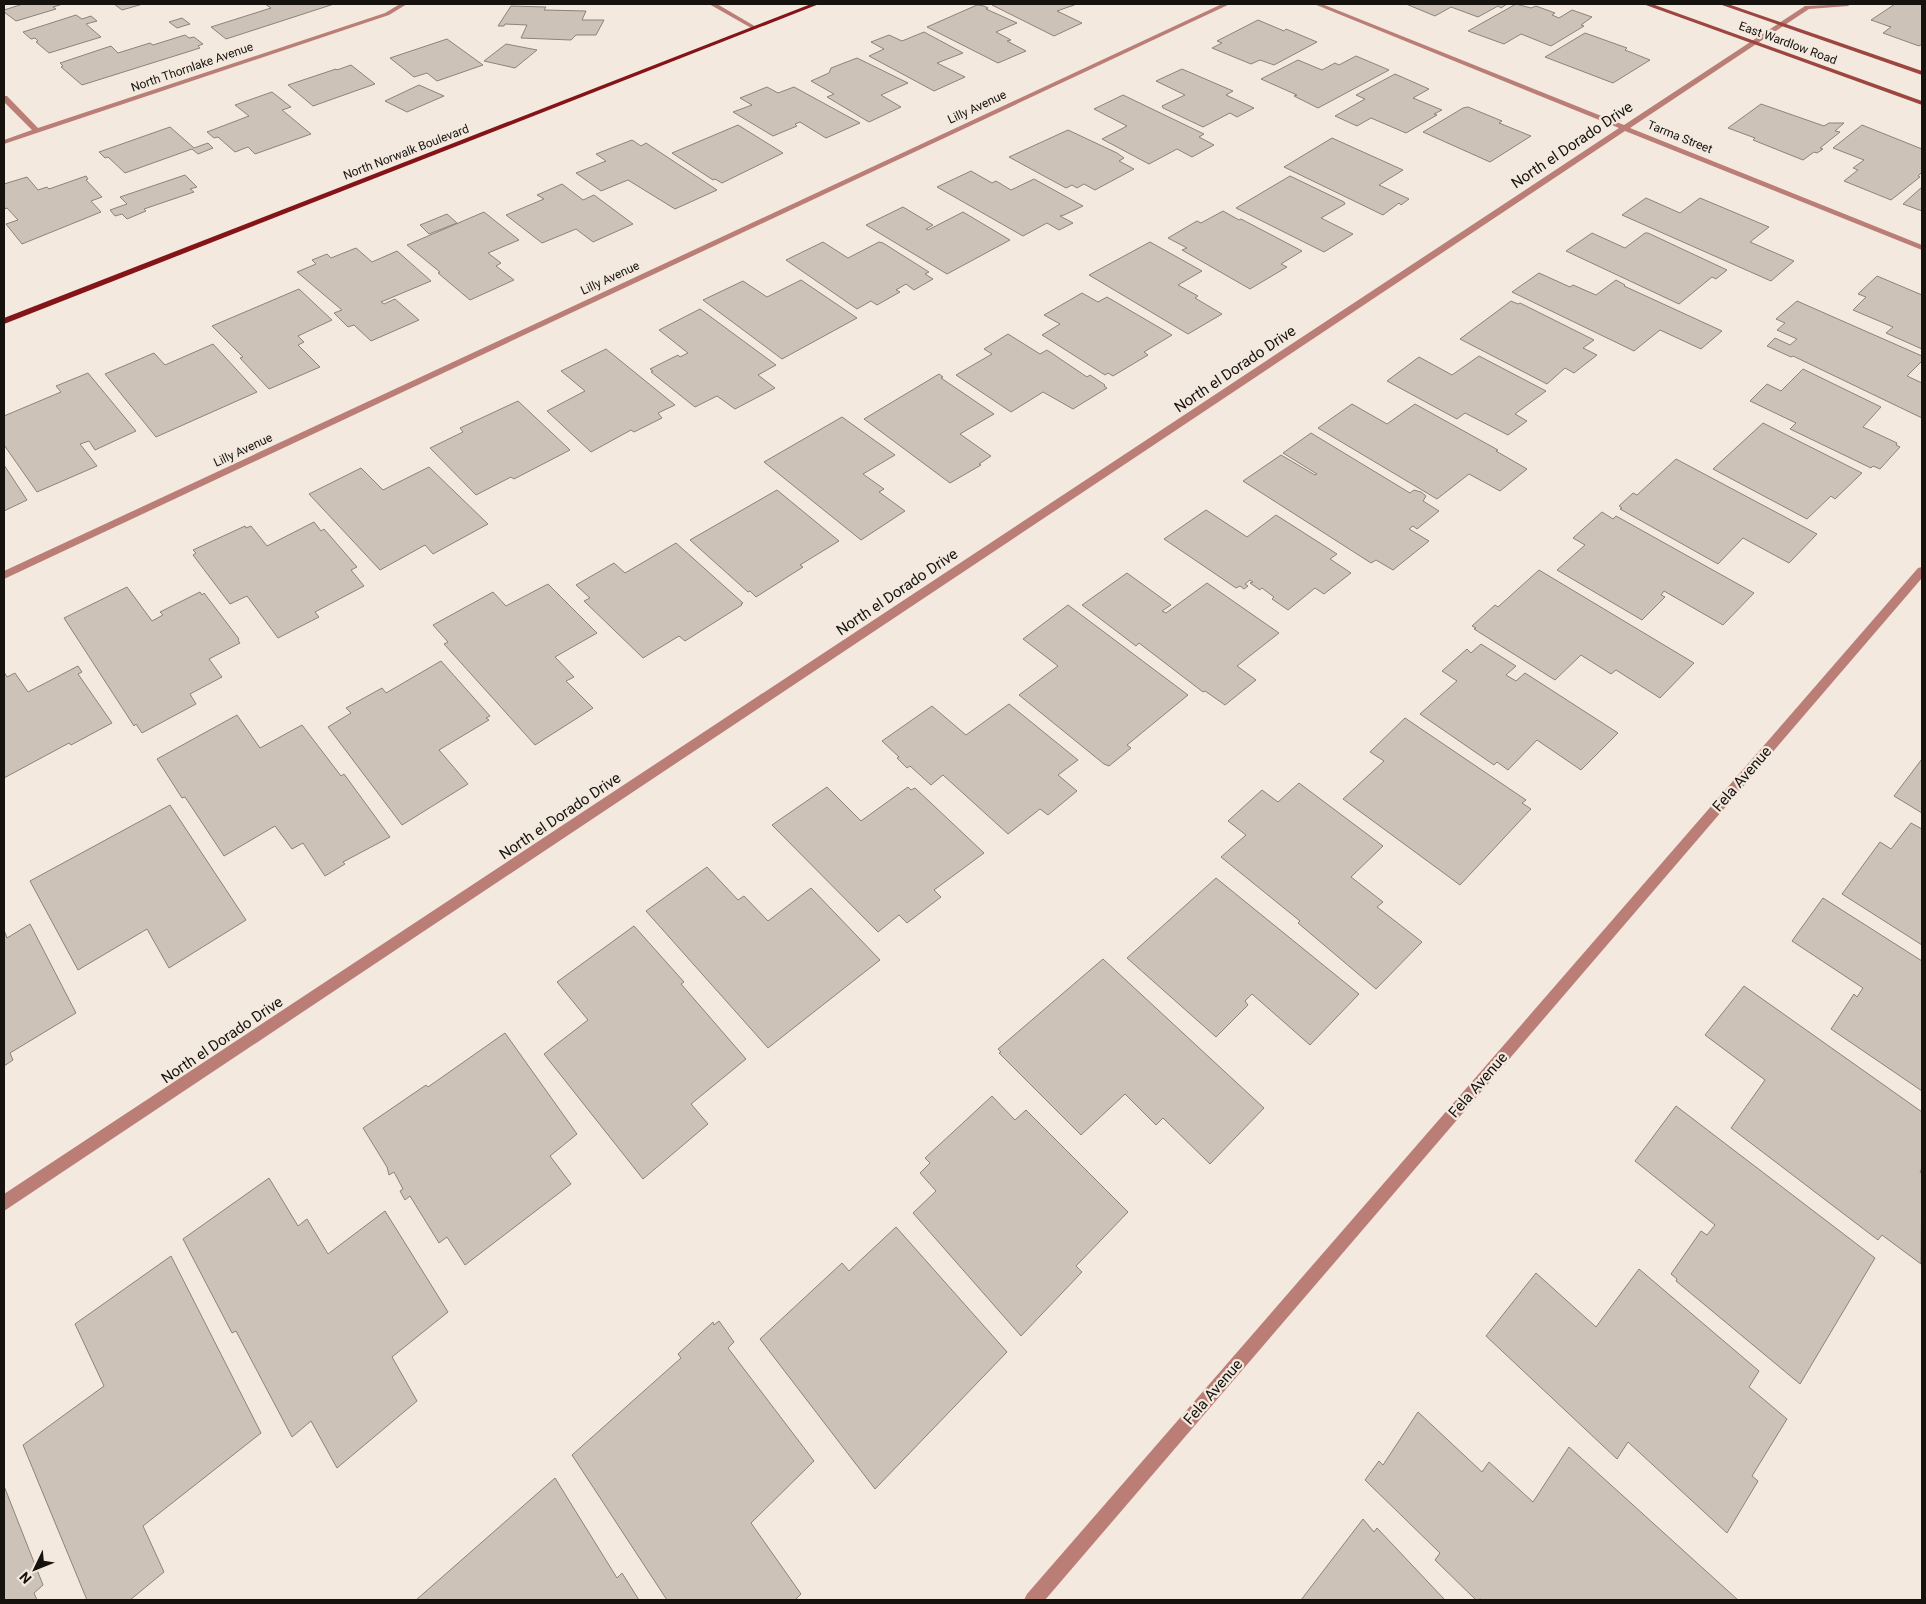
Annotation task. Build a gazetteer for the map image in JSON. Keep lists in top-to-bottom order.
{
  "streets": {
    "main road": ["East Wardlow Road", "North Norwalk Boulevard"],
    "street": [
      "North Thornlake Avenue",
      "Lilly Avenue",
      "Tarma Street",
      "North el Dorado Drive",
      "Fela Avenue"
    ]
  },
  "crossings": [
    ["East Wardlow Road", "North el Dorado Drive"],
    ["Tarma Street", "North el Dorado Drive"]
  ],
  "north": "bottom left"
}
